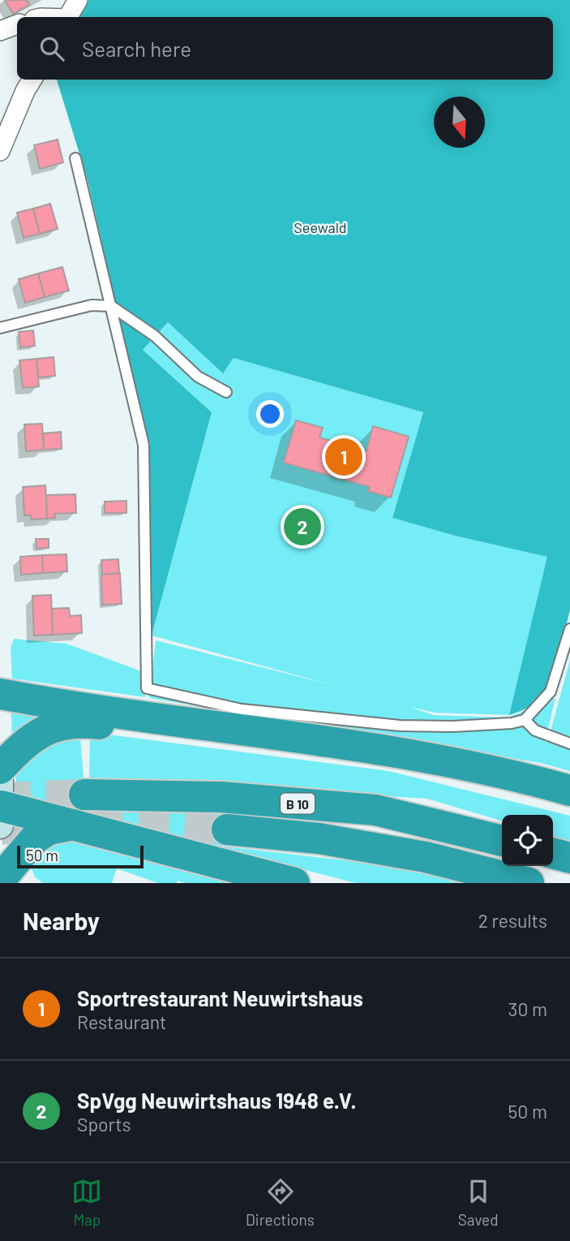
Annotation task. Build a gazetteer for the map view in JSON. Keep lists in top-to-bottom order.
{
  "streets": {
    "highway": ["B 10"]
  },
  "parks": ["Seewald"],
  "scale_bar": "50 m",
  "north": "bottom",
  "page": {
    "search": "Search here",
    "pins": ["1", "2"],
    "scale": "50 m",
    "heading": ["Nearby", "2 results"],
    "list": [
      {
        "mark": "1",
        "name": "Sportrestaurant Neuwirtshaus",
        "note": "Restaurant",
        "value": "30 m"
      },
      {
        "mark": "2",
        "name": "SpVgg Neuwirtshaus 1948 e.V.",
        "note": "Sports",
        "value": "50 m"
      }
    ],
    "nav": ["Map", "Directions", "Saved"]
  }
}
